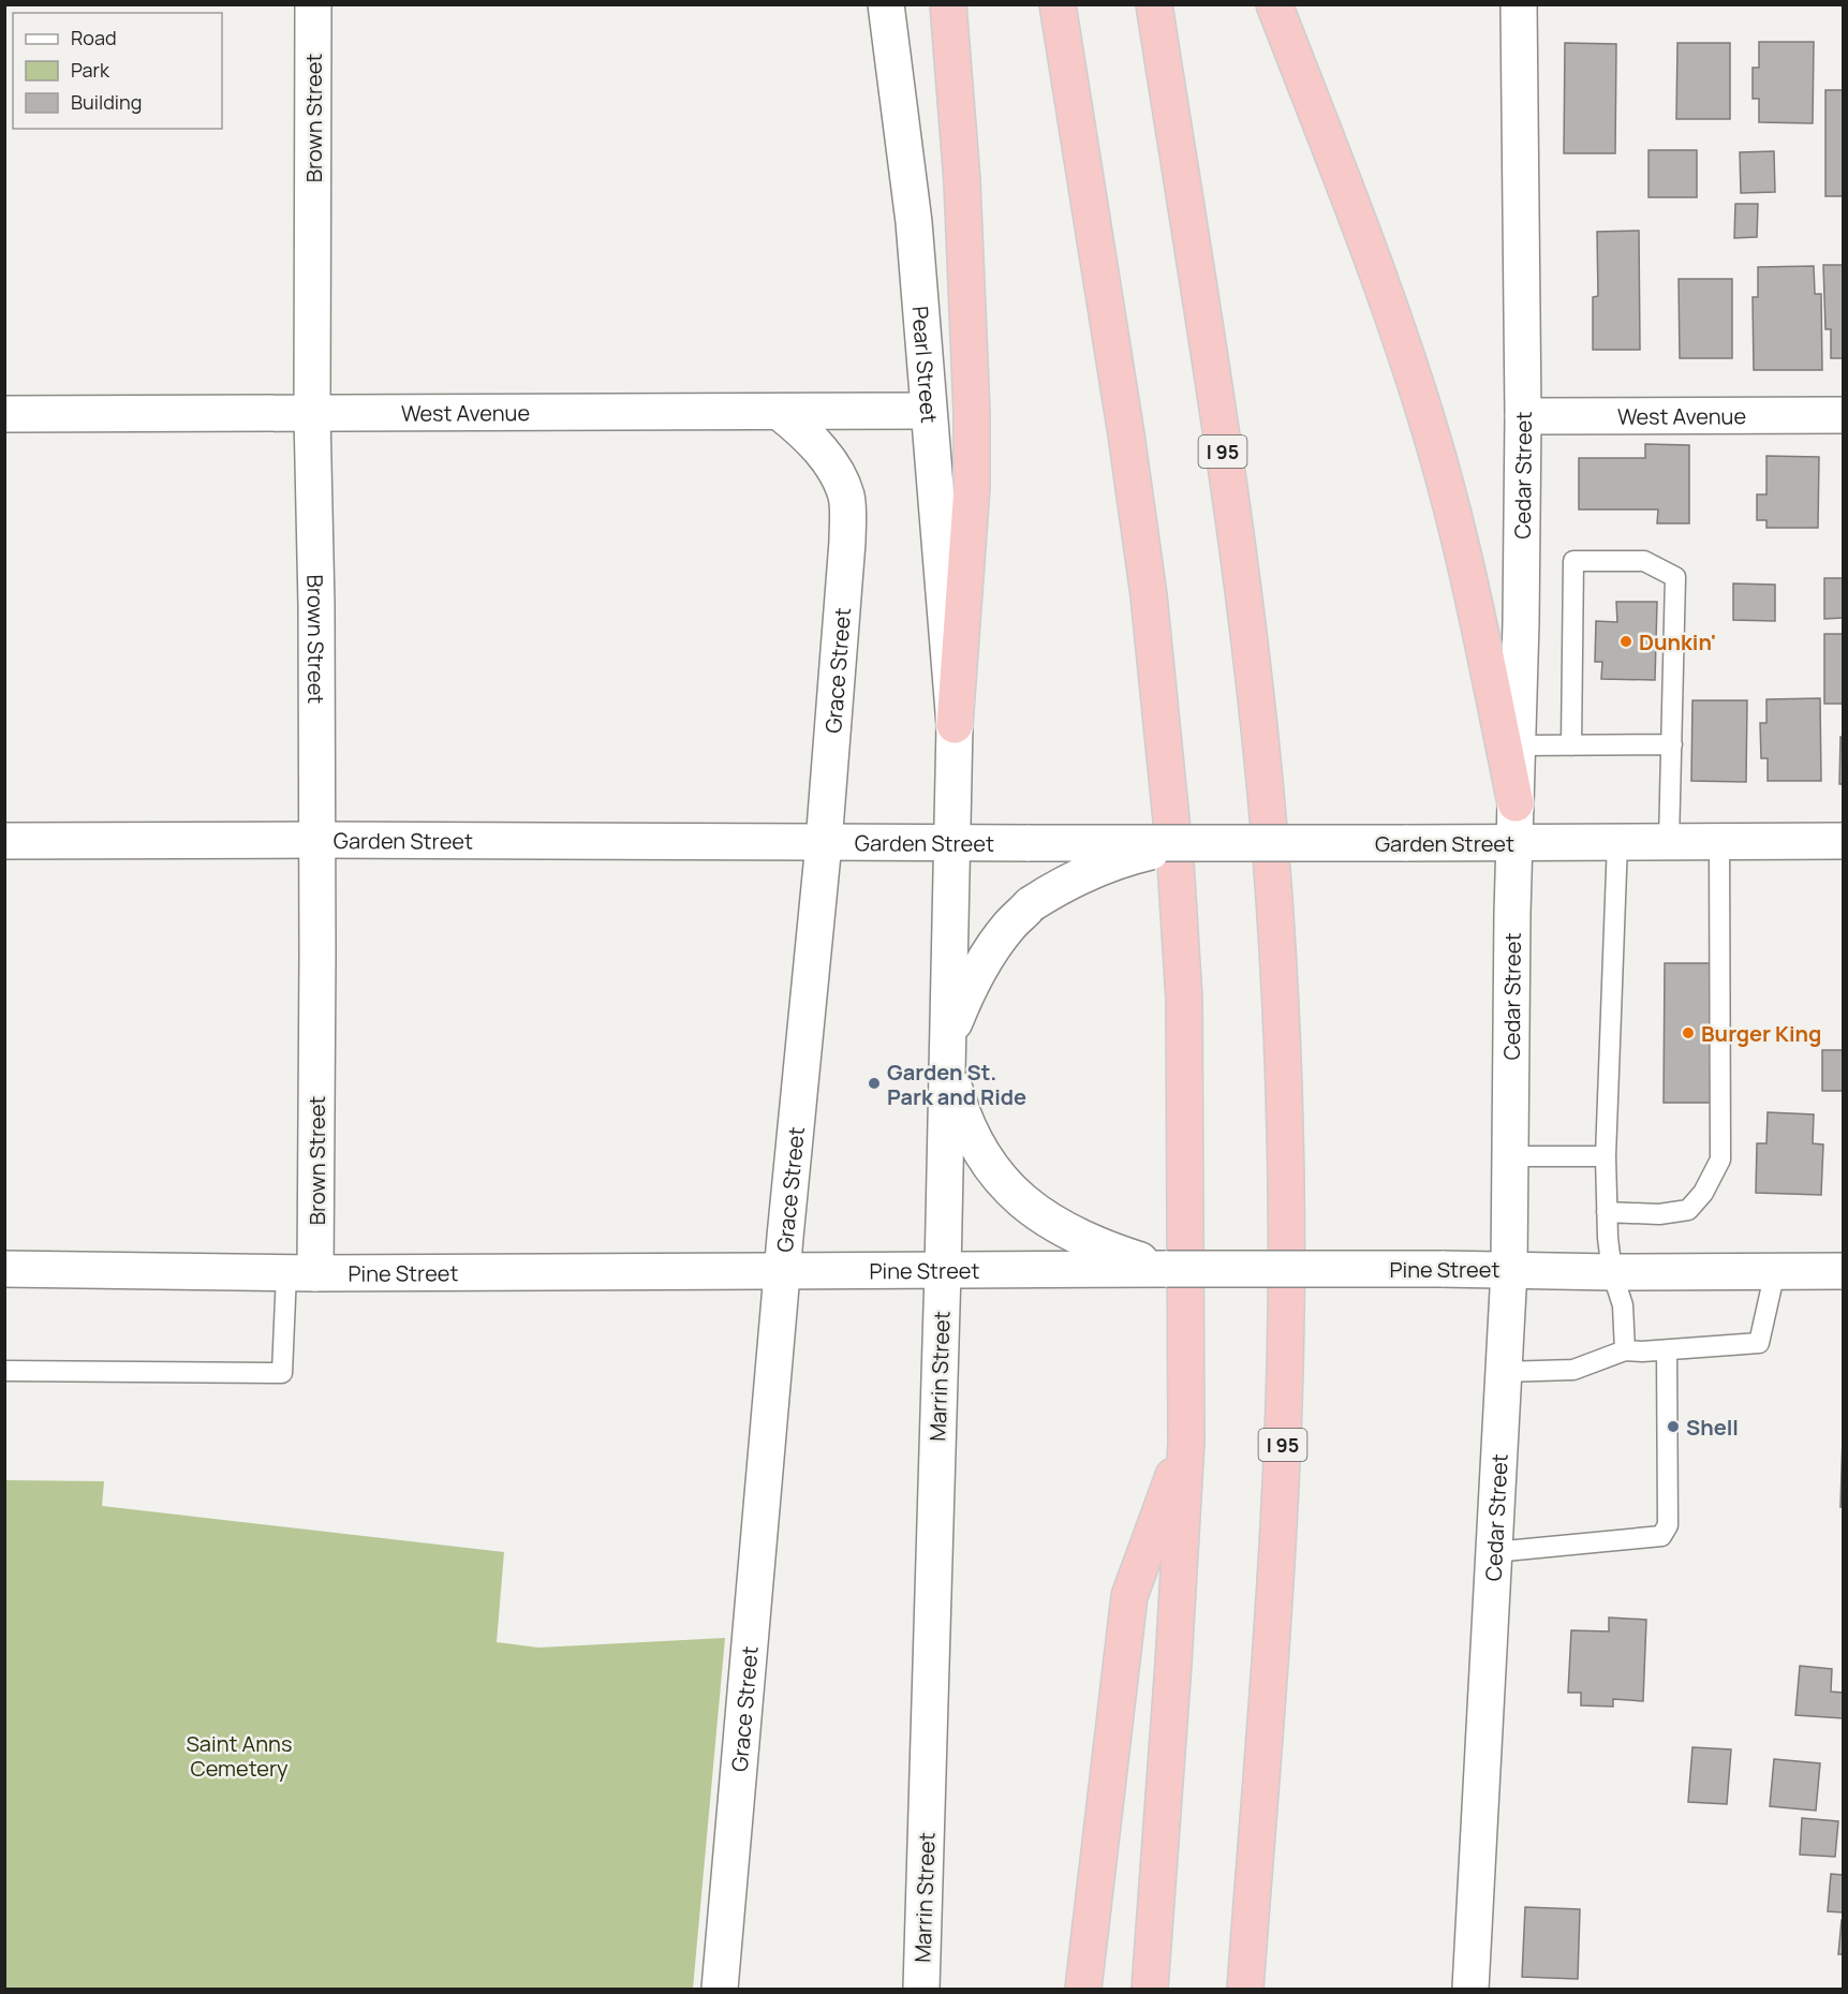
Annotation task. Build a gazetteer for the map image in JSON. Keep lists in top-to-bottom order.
{
  "streets": {
    "highway": ["I 95"],
    "main road": [
      "Brown Street",
      "Pearl Street",
      "West Avenue",
      "Cedar Street",
      "Grace Street",
      "Garden Street",
      "Pine Street",
      "Marrin Street"
    ]
  },
  "crossings": [
    ["Brown Street", "West Avenue"],
    ["Brown Street", "Garden Street"],
    ["Brown Street", "Pine Street"],
    ["Pearl Street", "West Avenue"],
    ["Pearl Street", "Marrin Street"],
    ["West Avenue", "Cedar Street"],
    ["West Avenue", "Grace Street"],
    ["Cedar Street", "Garden Street"],
    ["Cedar Street", "Pine Street"],
    ["Grace Street", "Garden Street"],
    ["Grace Street", "Pine Street"],
    ["Garden Street", "Marrin Street"],
    ["Pine Street", "Marrin Street"]
  ],
  "parks": ["Saint Anns Cemetery"],
  "places": [
    "Dunkin'",
    "Burger King",
    "Garden St. Park and Ride",
    "Shell"
  ],
  "legend": ["Road", "Park", "Building"]
}
